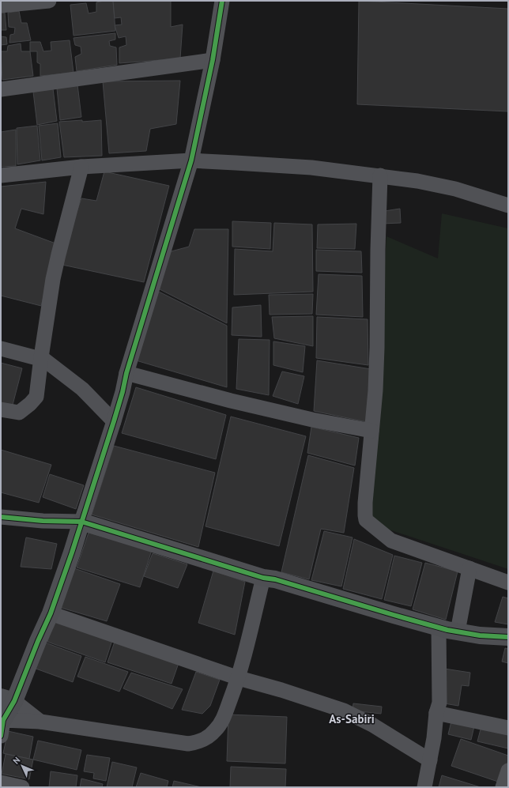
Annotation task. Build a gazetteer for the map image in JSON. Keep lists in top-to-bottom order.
{
  "districts": ["As-Sabiri"],
  "north": "top left"
}
